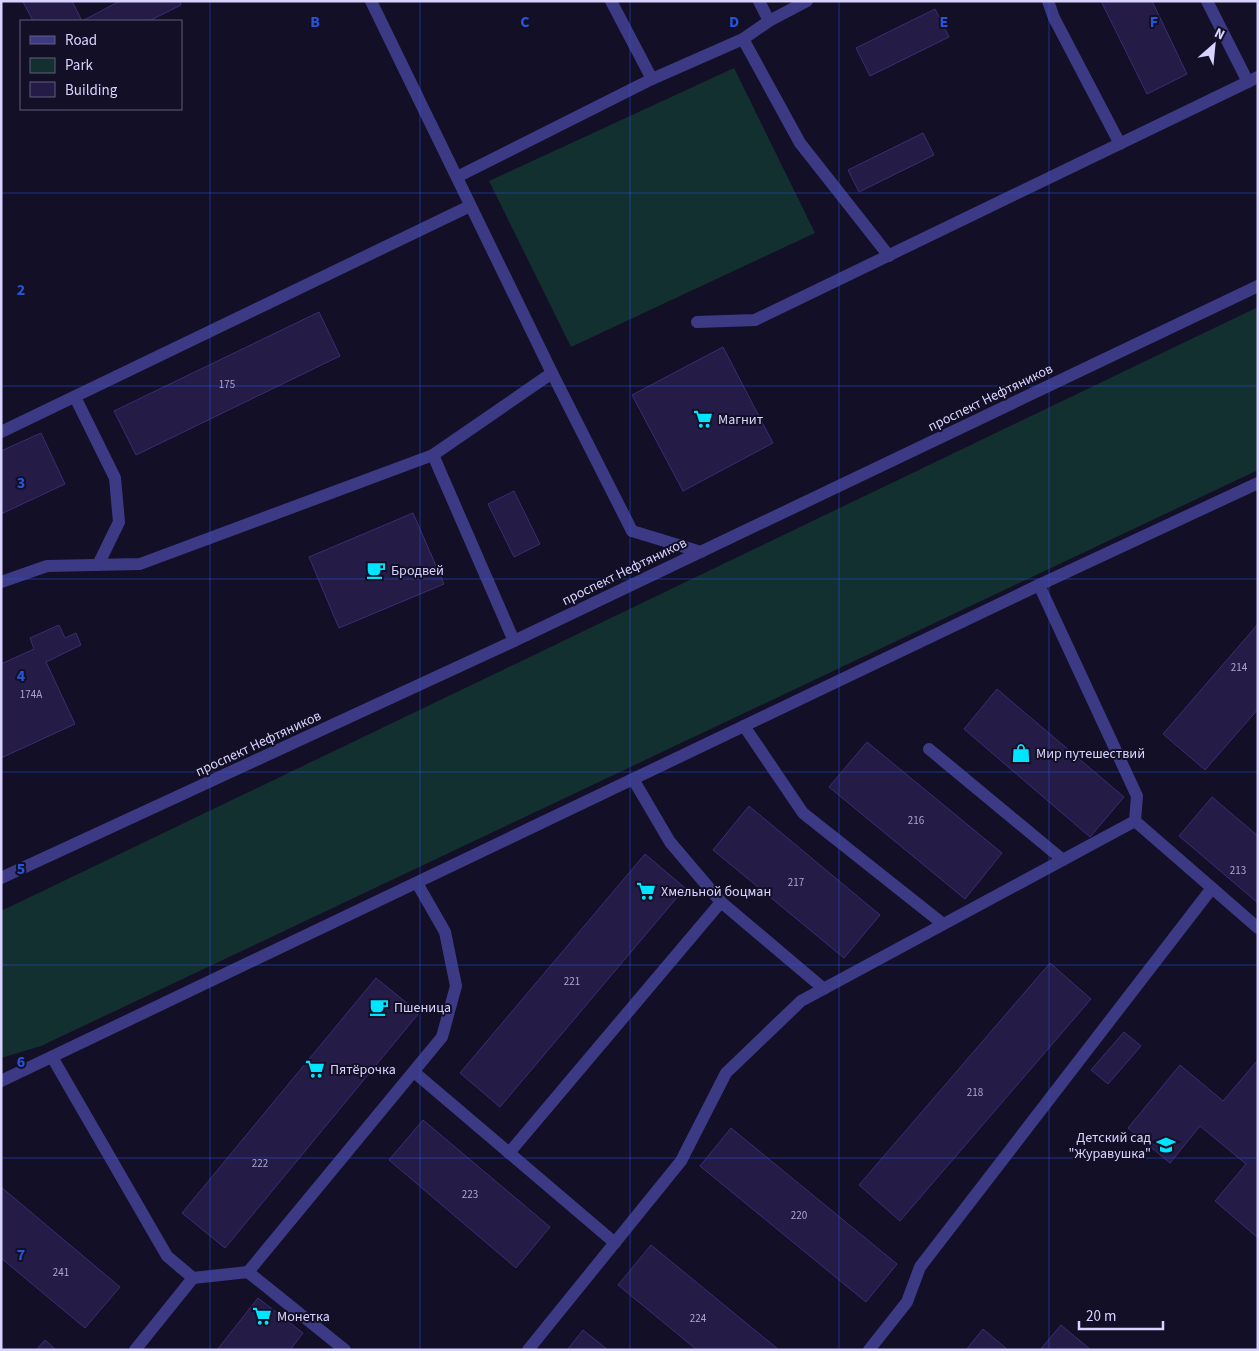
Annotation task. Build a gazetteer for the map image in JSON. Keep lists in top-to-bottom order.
{
  "streets": {
    "street": ["проспект Нефтяников"]
  },
  "places": {
    "supermarket": [
      "Магнит",
      "Хмельной боцман",
      "Пятёрочка",
      "Монетка"
    ],
    "cafe": ["Бродвей", "Пшеница"],
    "shop": ["Мир путешествий"],
    "school or university": ["Детский сад \"Журавушка\""]
  },
  "house_numbers": [
    "175",
    "214",
    "174А",
    "216",
    "213",
    "217",
    "221",
    "218",
    "222",
    "223",
    "220",
    "241",
    "224"
  ],
  "legend": ["Road", "Park", "Building"],
  "scale_bar": "20 m",
  "north": "top right",
  "grid": {
    "columns": [
      "B",
      "C",
      "D",
      "E",
      "F"
    ],
    "rows": [
      "2",
      "3",
      "4",
      "5",
      "6",
      "7"
    ]
  }
}
